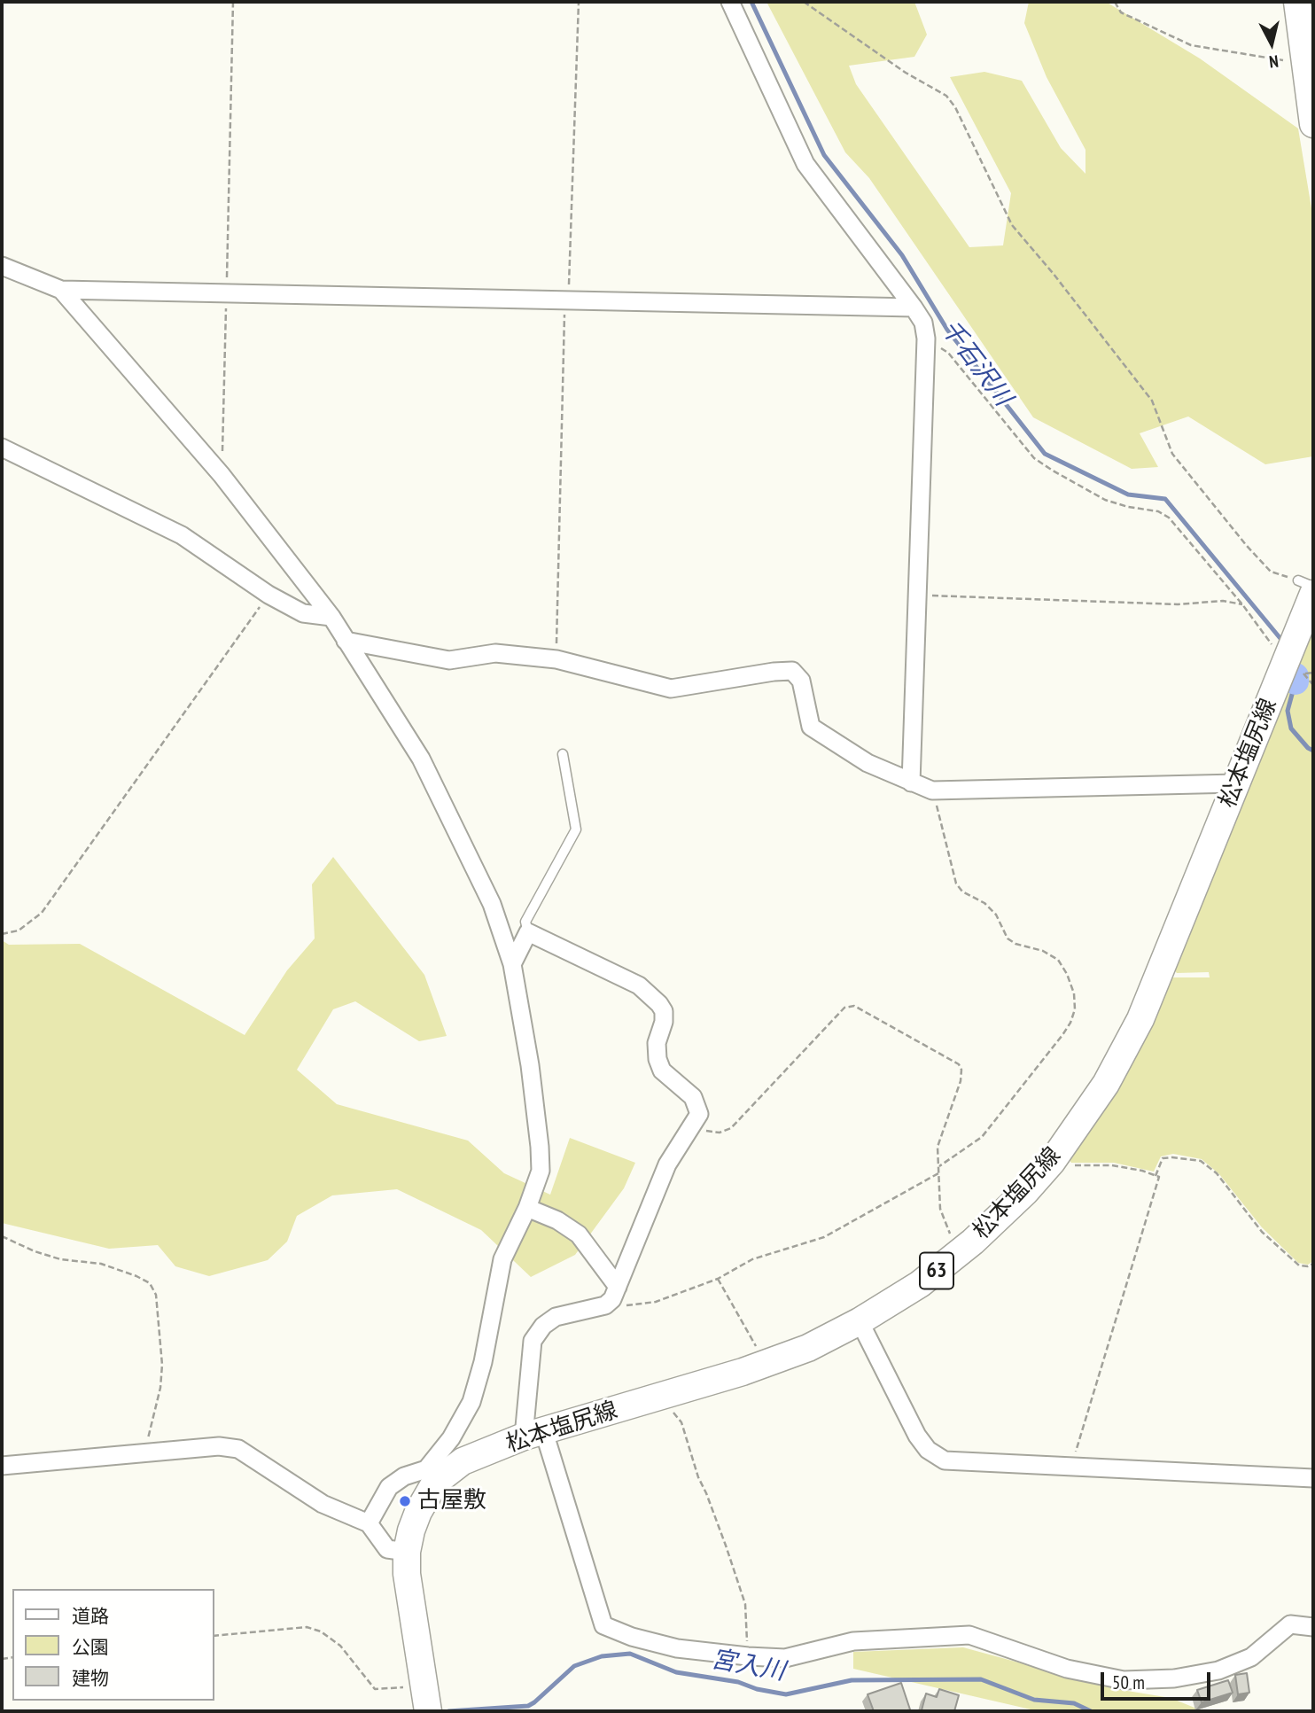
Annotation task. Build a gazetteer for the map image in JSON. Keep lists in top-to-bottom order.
{
  "streets": {
    "main road": ["松本塩尻線", "63"]
  },
  "water": ["千石沢川", "宮入川"],
  "places": ["古屋敷"],
  "legend": ["道路", "公園", "建物"],
  "scale_bar": "50 m",
  "north": "bottom"
}
